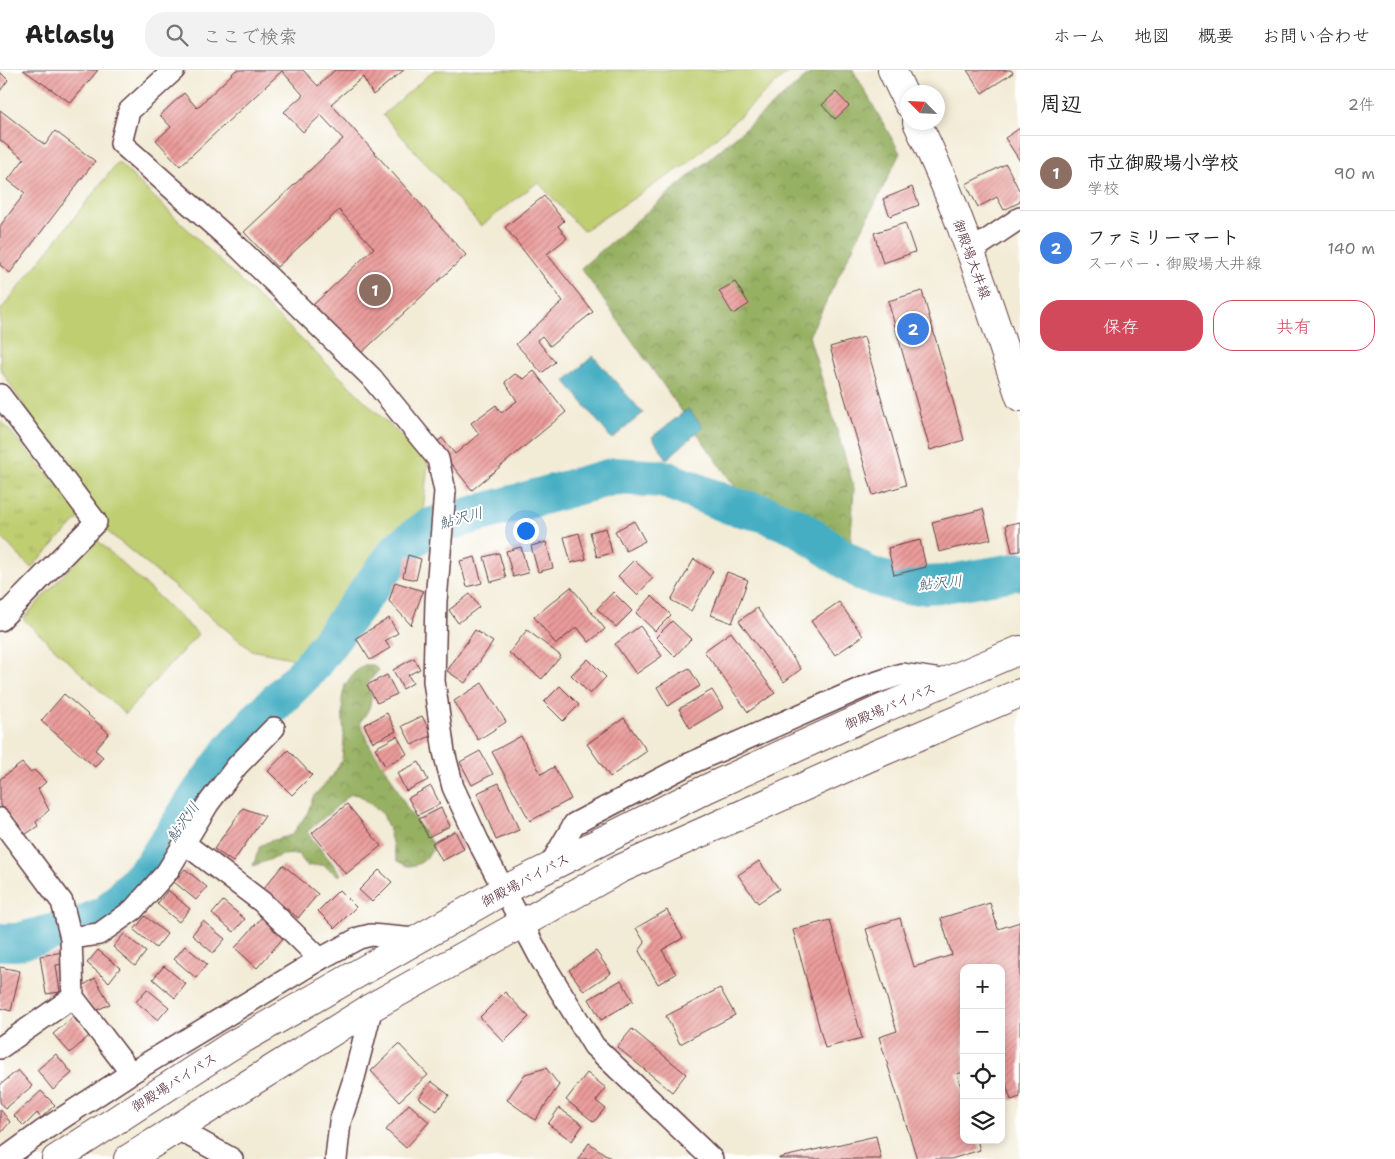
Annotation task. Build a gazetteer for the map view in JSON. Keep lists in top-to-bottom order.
{
  "streets": {
    "main road": ["御殿場大井線", "御殿場バイパス"]
  },
  "water": ["鮎沢川"],
  "north": "top left",
  "page": {
    "header": "Atlasly",
    "search": "ここで検索",
    "nav": [
      "ホーム",
      "地図",
      "概要",
      "お問い合わせ"
    ],
    "heading": ["周辺", "2件"],
    "list": [
      {
        "mark": "1",
        "name": "市立御殿場小学校",
        "note": "学校",
        "value": "90 m"
      },
      {
        "mark": "2",
        "name": "ファミリーマート",
        "note": "スーパー · 御殿場大井線",
        "value": "140 m"
      }
    ],
    "pins": ["1", "2"],
    "buttons": ["保存", "共有"],
    "map_buttons": ["+", "−"]
  }
}
